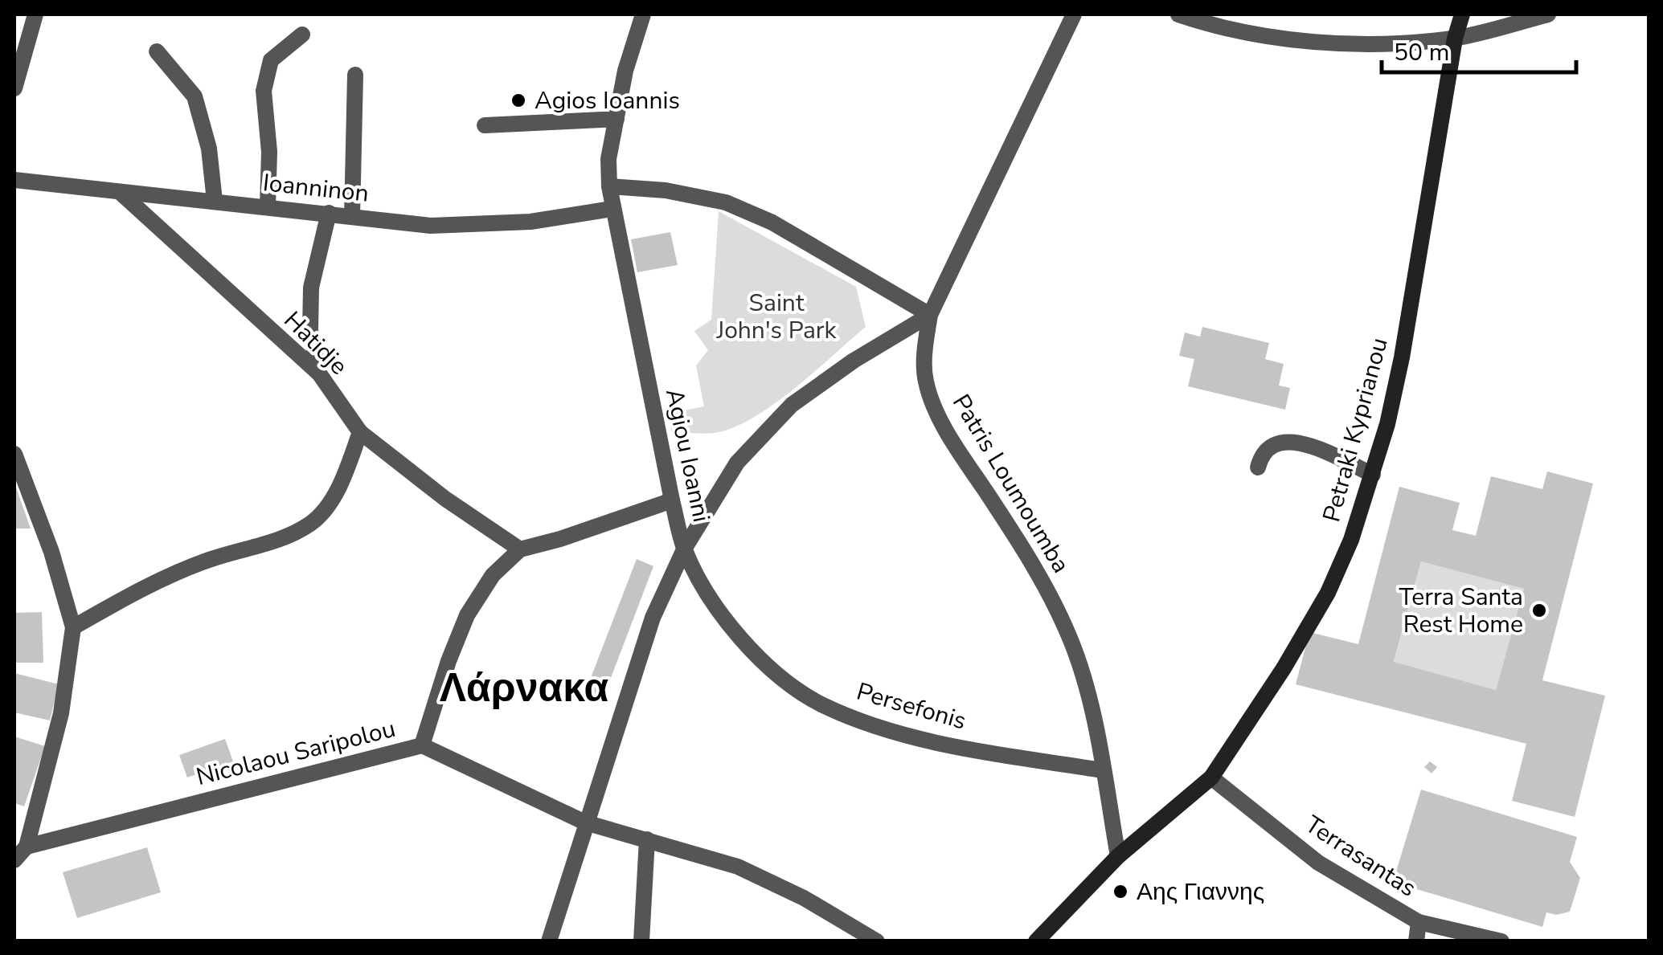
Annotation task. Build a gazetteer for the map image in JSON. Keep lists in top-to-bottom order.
{
  "streets": {
    "main road": ["Petraki Kyprianou"],
    "street": [
      "Ioanninon",
      "Hatidje",
      "Agiou Ioanni",
      "Patris Loumoumba",
      "Persefonis",
      "Nicolaou Saripolou",
      "Terrasantas"
    ]
  },
  "crossings": [
    ["Ioanninon", "Hatidje"],
    ["Ioanninon", "Agiou Ioanni"],
    ["Petraki Kyprianou", "Patris Loumoumba"],
    ["Petraki Kyprianou", "Terrasantas"],
    ["Agiou Ioanni", "Persefonis"],
    ["Agiou Ioanni", "Nicolaou Saripolou"],
    ["Patris Loumoumba", "Persefonis"]
  ],
  "districts": ["Λάρνακα"],
  "parks": ["Saint John's Park"],
  "places": ["Agios Ioannis", "Terra Santa Rest Home", "Αης Γιαννης"],
  "scale_bar": "50 m"
}
